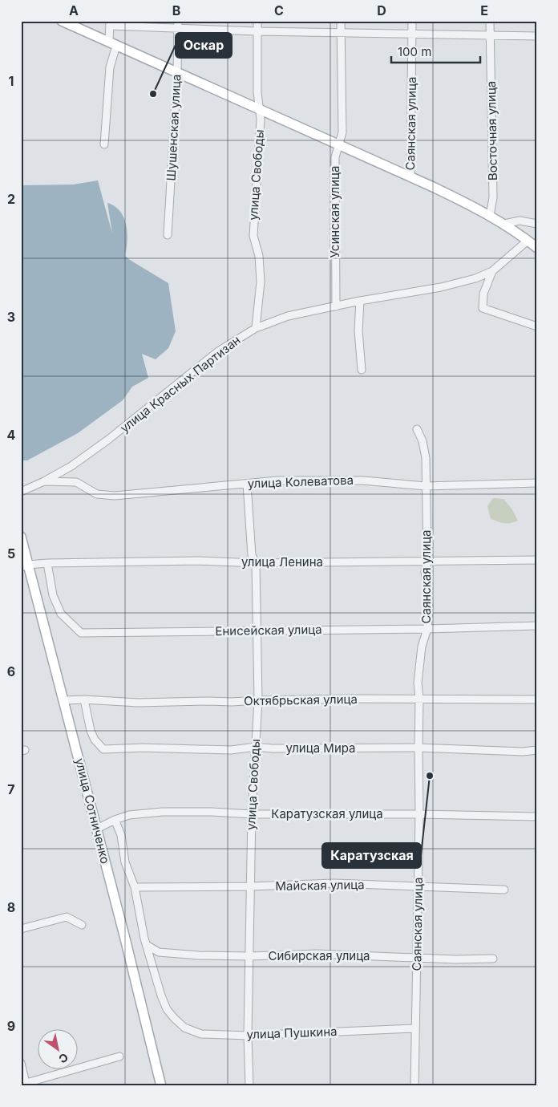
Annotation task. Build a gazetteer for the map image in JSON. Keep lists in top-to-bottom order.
{
  "streets": {
    "main road": ["улица Сотниченко"],
    "street": [
      "Саянская улица",
      "Шушенская улица",
      "Восточная улица",
      "улица Свободы",
      "Усинская улица",
      "улица Красных Партизан",
      "улица Колеватова",
      "улица Ленина",
      "Енисейская улица",
      "Октябрьская улица",
      "улица Мира",
      "Каратузская улица",
      "Майская улица",
      "Сибирская улица",
      "улица Пушкина"
    ]
  },
  "crossings": [
    ["Саянская улица", "улица Колеватова"],
    ["Саянская улица", "улица Ленина"],
    ["Саянская улица", "Енисейская улица"],
    ["Саянская улица", "Октябрьская улица"],
    ["Саянская улица", "улица Мира"],
    ["Саянская улица", "Каратузская улица"],
    ["Саянская улица", "Майская улица"],
    ["Саянская улица", "Сибирская улица"],
    ["Саянская улица", "улица Пушкина"],
    ["улица Свободы", "улица Красных Партизан"],
    ["улица Свободы", "улица Колеватова"],
    ["улица Свободы", "улица Ленина"],
    ["улица Свободы", "Енисейская улица"],
    ["улица Свободы", "Октябрьская улица"],
    ["улица Свободы", "улица Мира"],
    ["улица Свободы", "Каратузская улица"],
    ["улица Свободы", "Майская улица"],
    ["улица Свободы", "Сибирская улица"],
    ["улица Свободы", "улица Пушкина"],
    ["Усинская улица", "улица Красных Партизан"],
    ["улица Красных Партизан", "улица Колеватова"],
    ["улица Ленина", "Енисейская улица"],
    ["улица Ленина", "улица Сотниченко"],
    ["Октябрьская улица", "улица Мира"],
    ["Октябрьская улица", "улица Сотниченко"],
    ["улица Сотниченко", "Каратузская улица"],
    ["Сибирская улица", "улица Пушкина"]
  ],
  "places": ["Оскар", "Каратузская"],
  "scale_bar": "100 m",
  "north": "bottom right",
  "grid": {
    "columns": [
      "A",
      "B",
      "C",
      "D",
      "E"
    ],
    "rows": [
      "1",
      "2",
      "3",
      "4",
      "5",
      "6",
      "7",
      "8",
      "9"
    ]
  }
}
